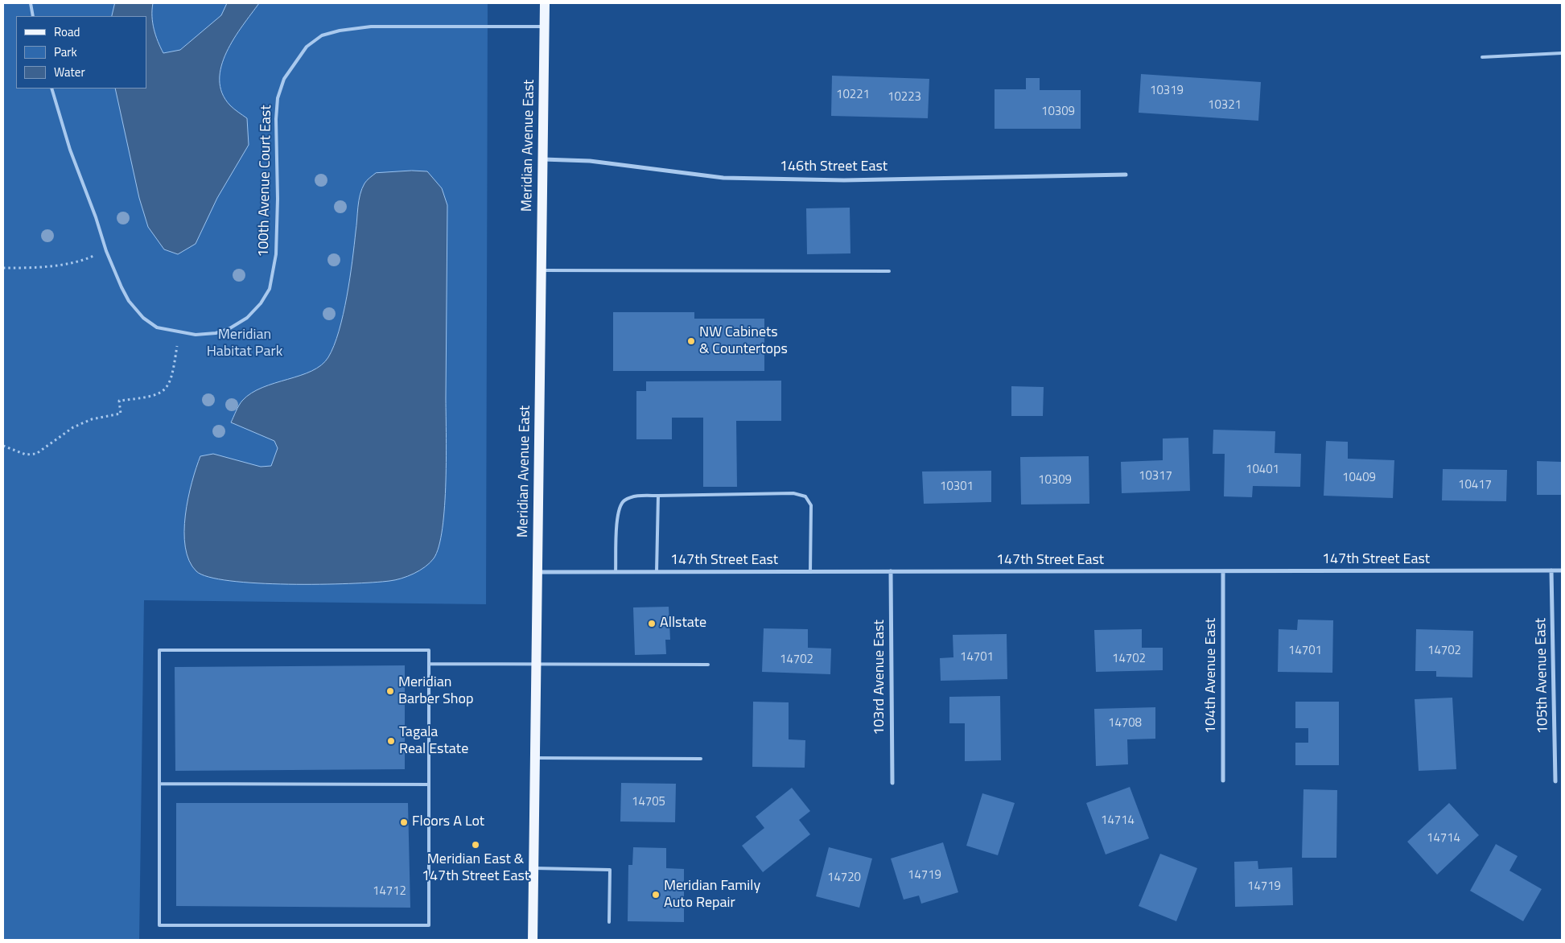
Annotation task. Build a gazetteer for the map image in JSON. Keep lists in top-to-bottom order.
{
  "streets": {
    "main road": ["Meridian Avenue East"],
    "street": [
      "146th Street East",
      "147th Street East",
      "104th Avenue East",
      "105th Avenue East",
      "103rd Avenue East"
    ],
    "lane": ["100th Avenue Court East"]
  },
  "crossings": [
    ["Meridian Avenue East", "146th Street East"],
    ["Meridian Avenue East", "100th Avenue Court East"],
    ["Meridian Avenue East", "147th Street East"],
    ["147th Street East", "104th Avenue East"],
    ["147th Street East", "105th Avenue East"],
    ["147th Street East", "103rd Avenue East"]
  ],
  "parks": ["Meridian Habitat Park"],
  "places": [
    "NW Cabinets & Countertops",
    "Allstate",
    "Meridian Barber Shop",
    "Tagala Real Estate",
    "Floors A Lot",
    "Meridian East & 147th Street East",
    "Meridian Family Auto Repair"
  ],
  "house_numbers": [
    "10319",
    "10221",
    "10223",
    "10321",
    "10309",
    "10401",
    "10317",
    "10409",
    "10309",
    "10417",
    "10301",
    "14701",
    "14702",
    "14701",
    "14702",
    "14702",
    "14708",
    "14705",
    "14714",
    "14714",
    "14719",
    "14720",
    "14719",
    "14712"
  ],
  "legend": ["Road", "Park", "Water"]
}
